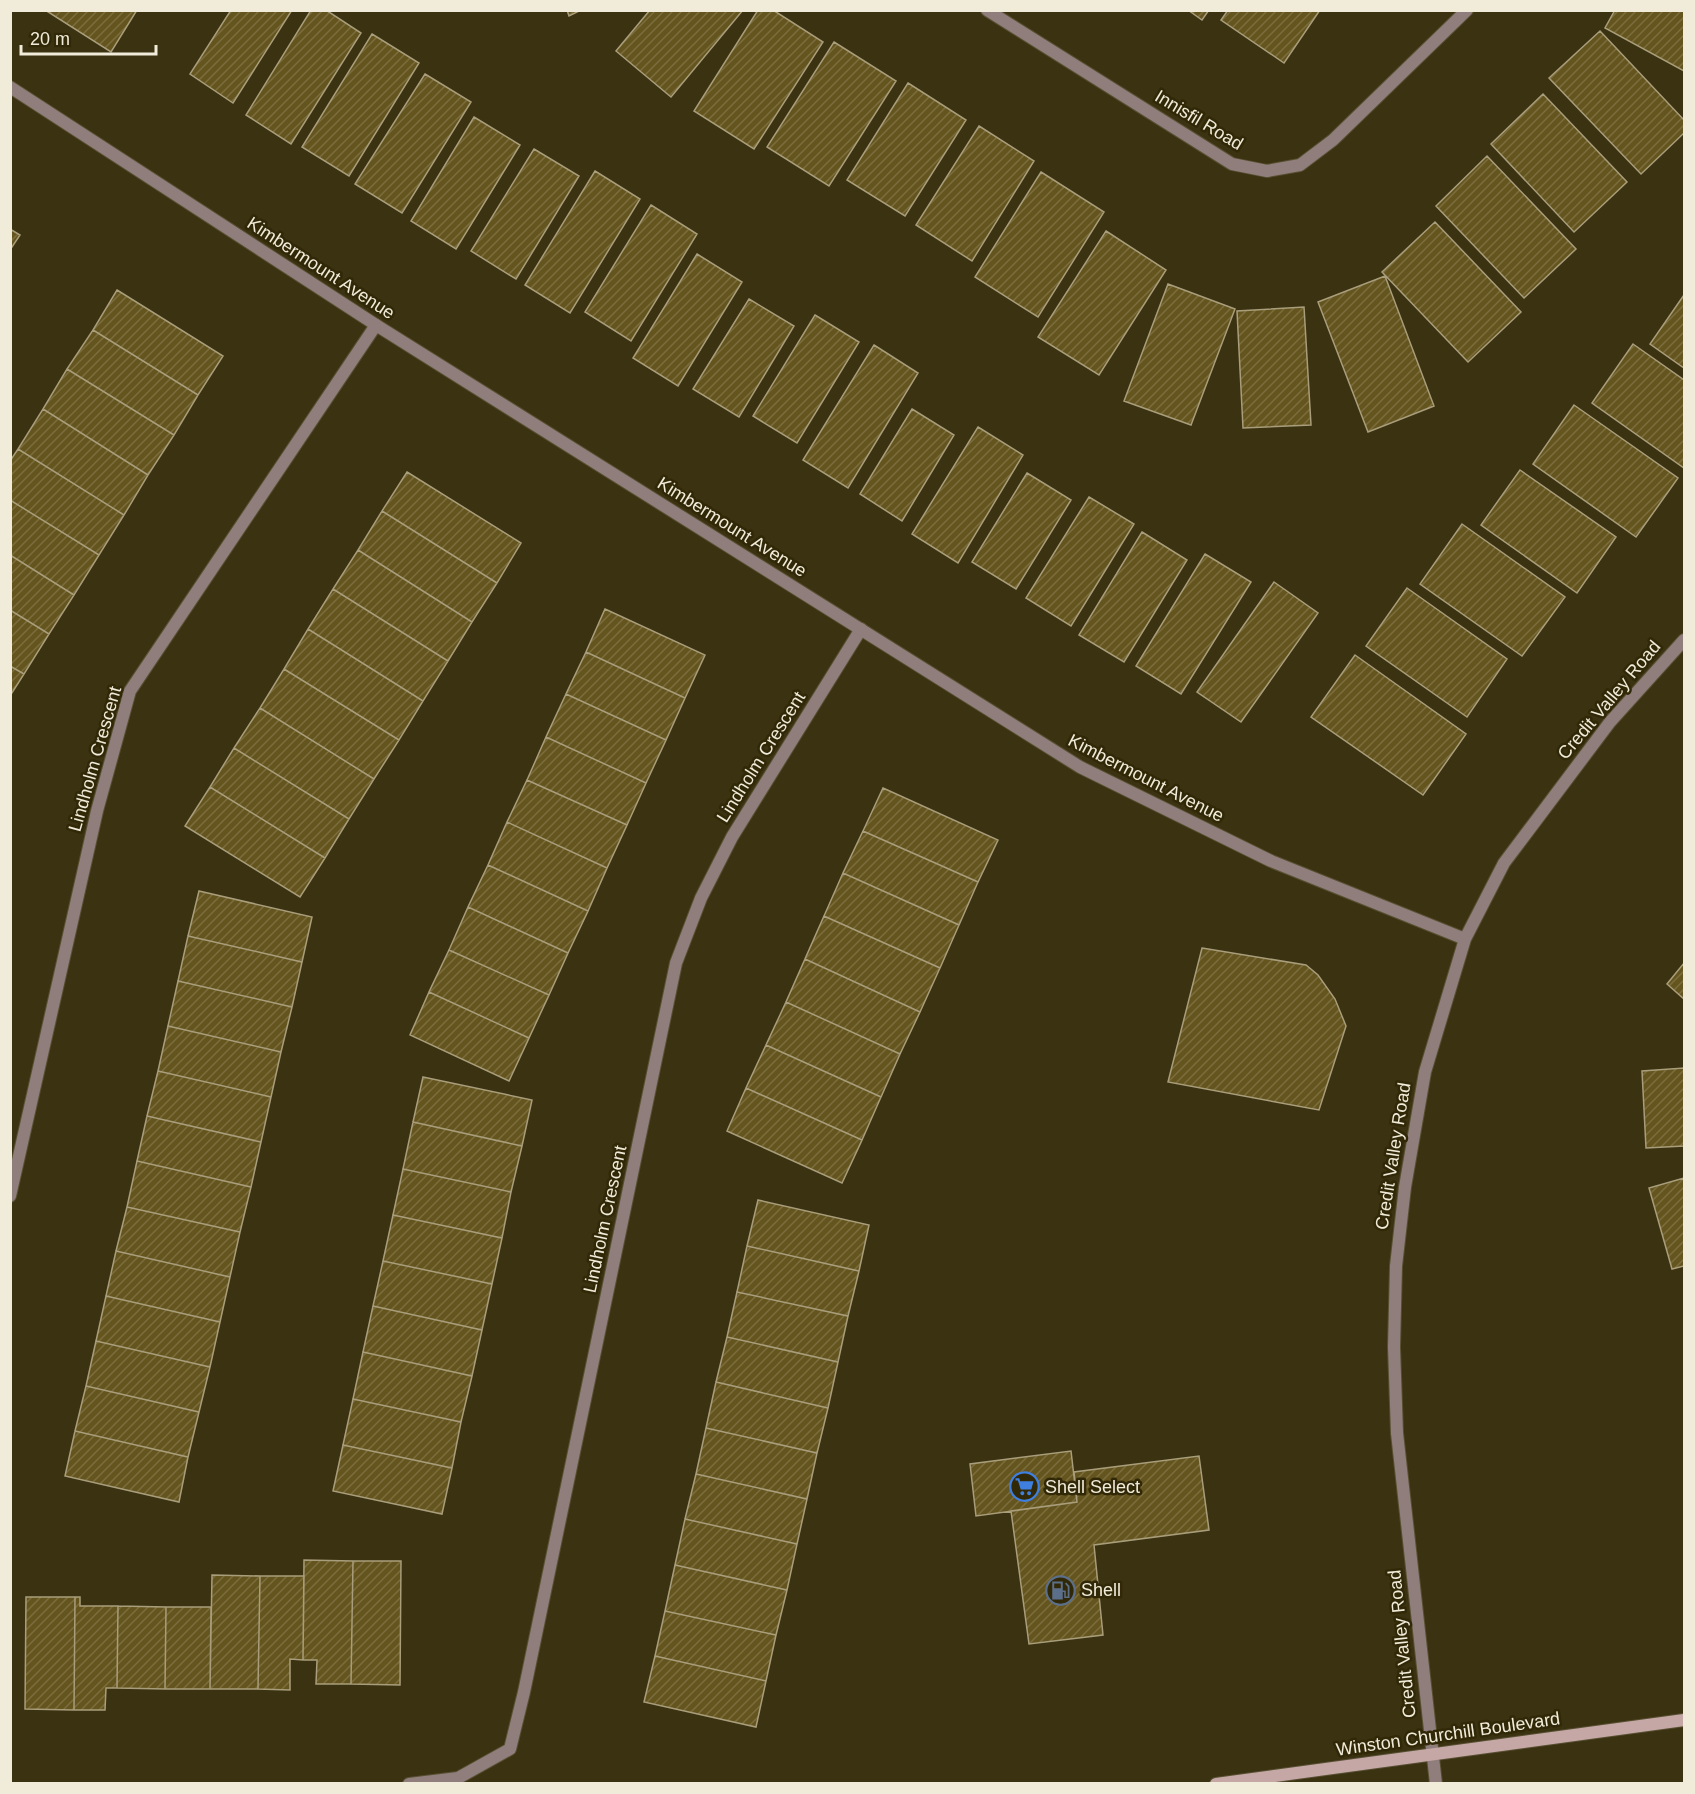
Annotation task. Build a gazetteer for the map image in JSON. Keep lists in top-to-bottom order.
{
  "streets": {
    "main road": ["Winston Churchill Boulevard"],
    "street": [
      "Innisfil Road",
      "Kimbermount Avenue",
      "Credit Valley Road",
      "Lindholm Crescent"
    ]
  },
  "crossings": [
    ["Kimbermount Avenue", "Credit Valley Road"],
    ["Kimbermount Avenue", "Lindholm Crescent"],
    ["Credit Valley Road", "Winston Churchill Boulevard"]
  ],
  "places": {
    "supermarket": ["Shell Select"],
    "fuel station": ["Shell"]
  },
  "scale_bar": "20 m"
}
